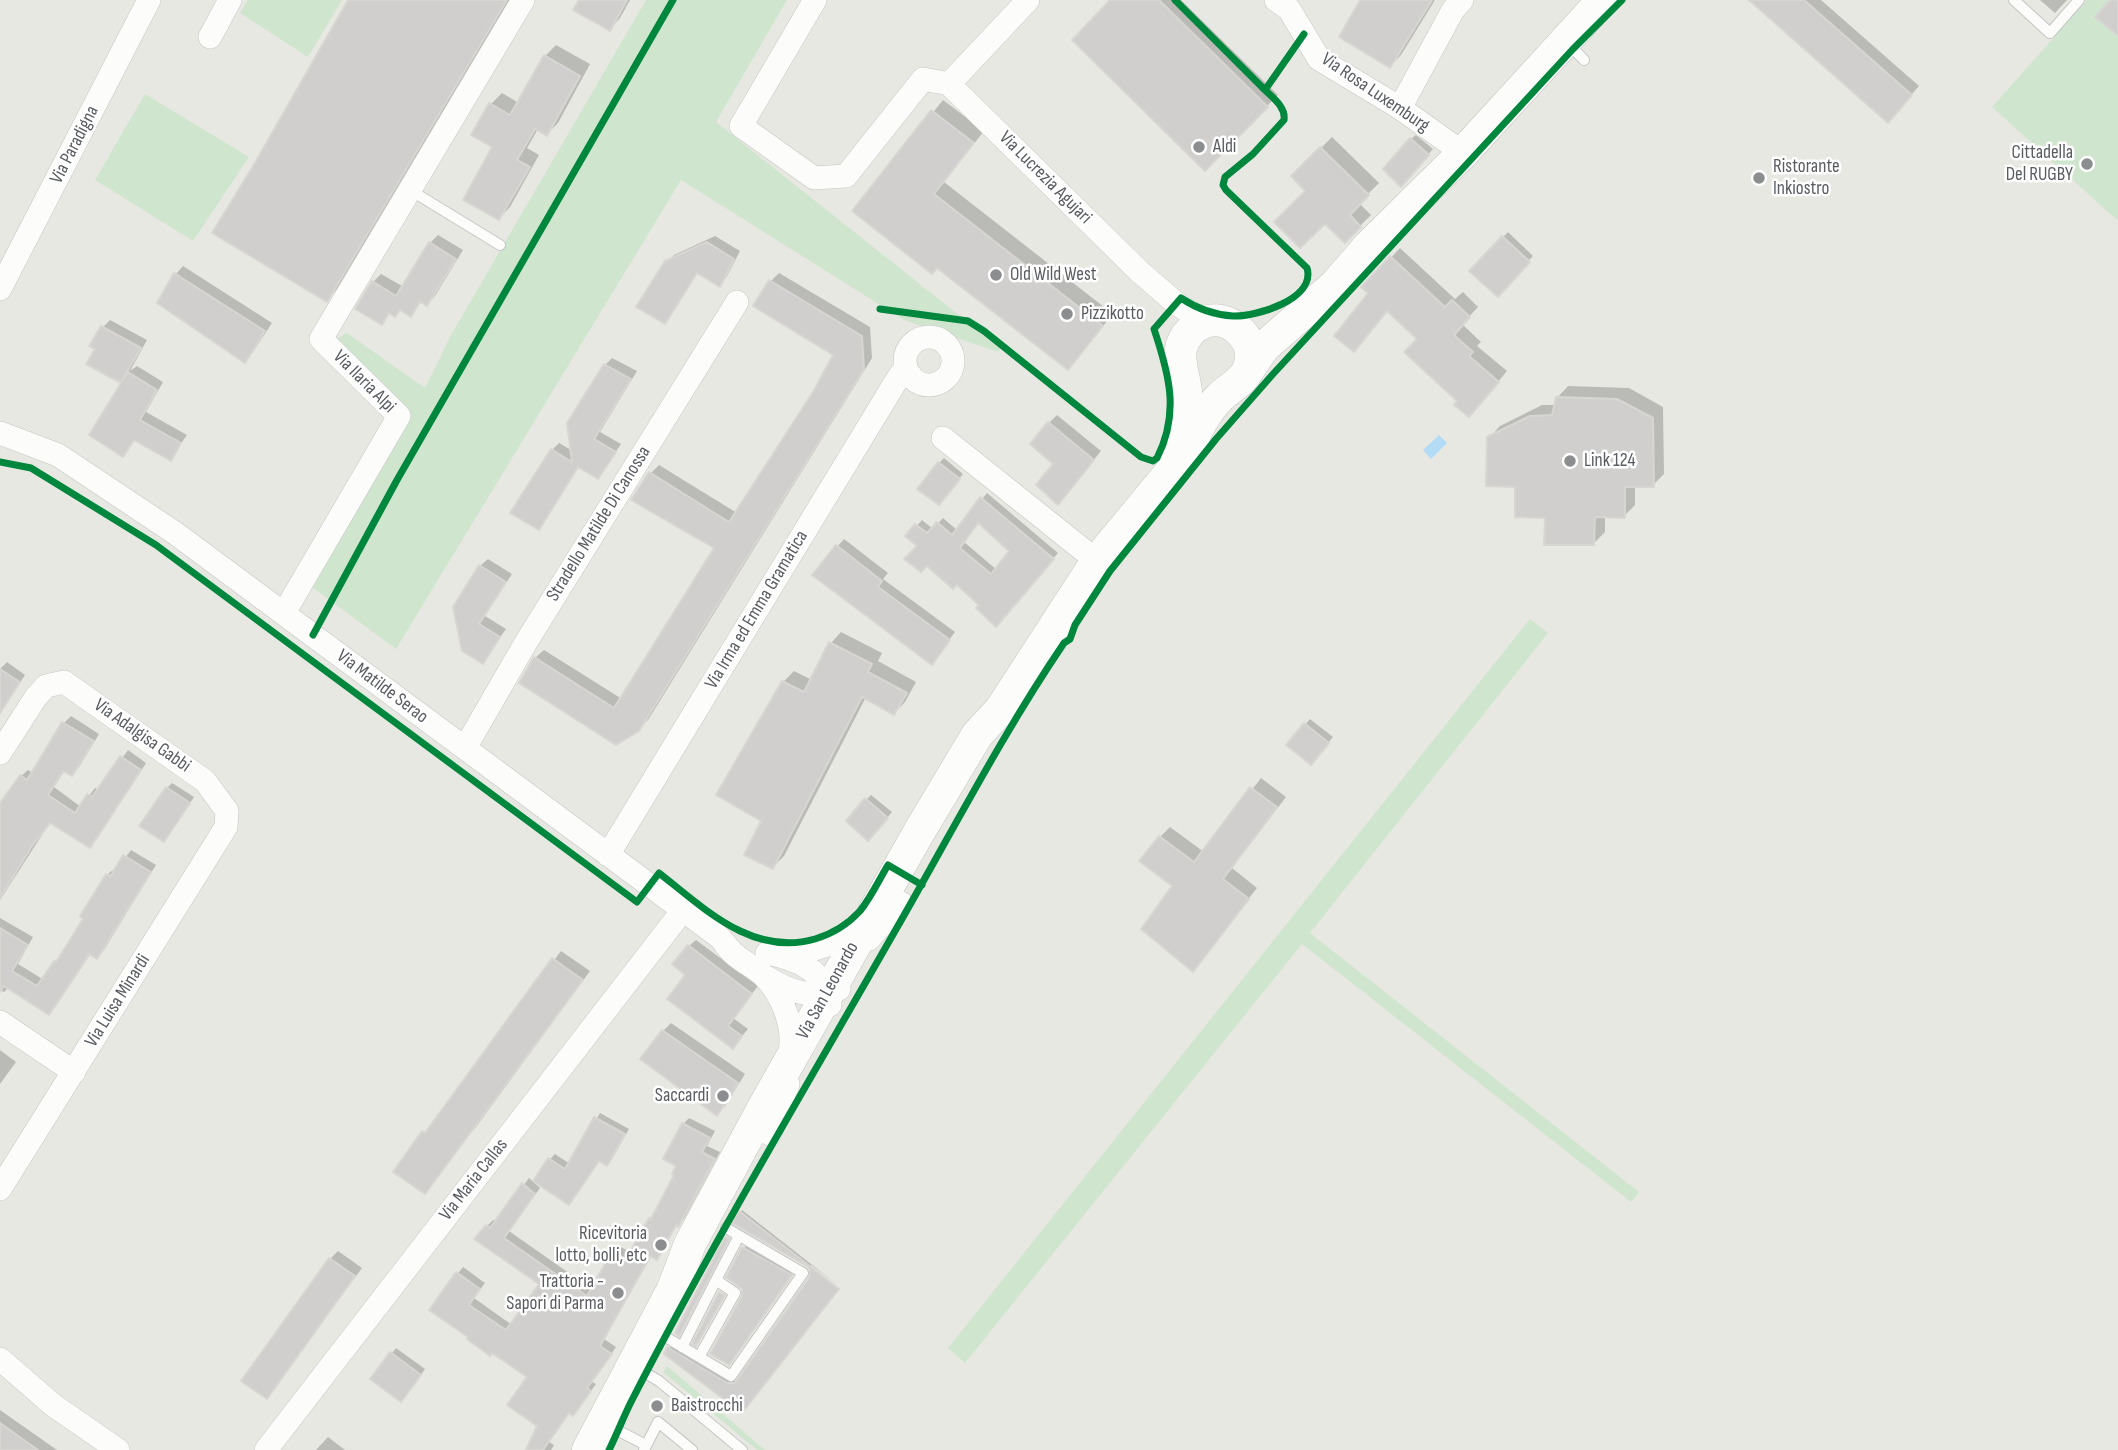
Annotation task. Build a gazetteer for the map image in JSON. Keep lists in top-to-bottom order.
{
  "streets": {
    "main road": ["Via San Leonardo"],
    "street": [
      "Via Rosa Luxemburg",
      "Via Paradigna",
      "Via Lucrezia Agujari",
      "Via Ilaria Alpi",
      "Stradello Matilde Di Canossa",
      "Via Irma ed Emma Gramatica",
      "Via Matilde Serao",
      "Via Adalgisa Gabbi",
      "Via Luisa Minardi",
      "Via Maria Callas"
    ]
  },
  "crossings": [
    ["Via Ilaria Alpi", "Via Matilde Serao"],
    ["Stradello Matilde Di Canossa", "Via Matilde Serao"],
    ["Via Irma ed Emma Gramatica", "Via Matilde Serao"],
    ["Via Matilde Serao", "Via San Leonardo"],
    ["Via Matilde Serao", "Via Maria Callas"],
    ["Via Adalgisa Gabbi", "Via Luisa Minardi"]
  ],
  "places": [
    "Aldi",
    "Cittadella Del RUGBY",
    "Ristorante Inkiostro",
    "Old Wild West",
    "Pizzikotto",
    "Link 124",
    "Saccardi",
    "Ricevitoria lotto, bolli, etc",
    "Trattoria - Sapori di Parma",
    "Baistrocchi"
  ]
}
